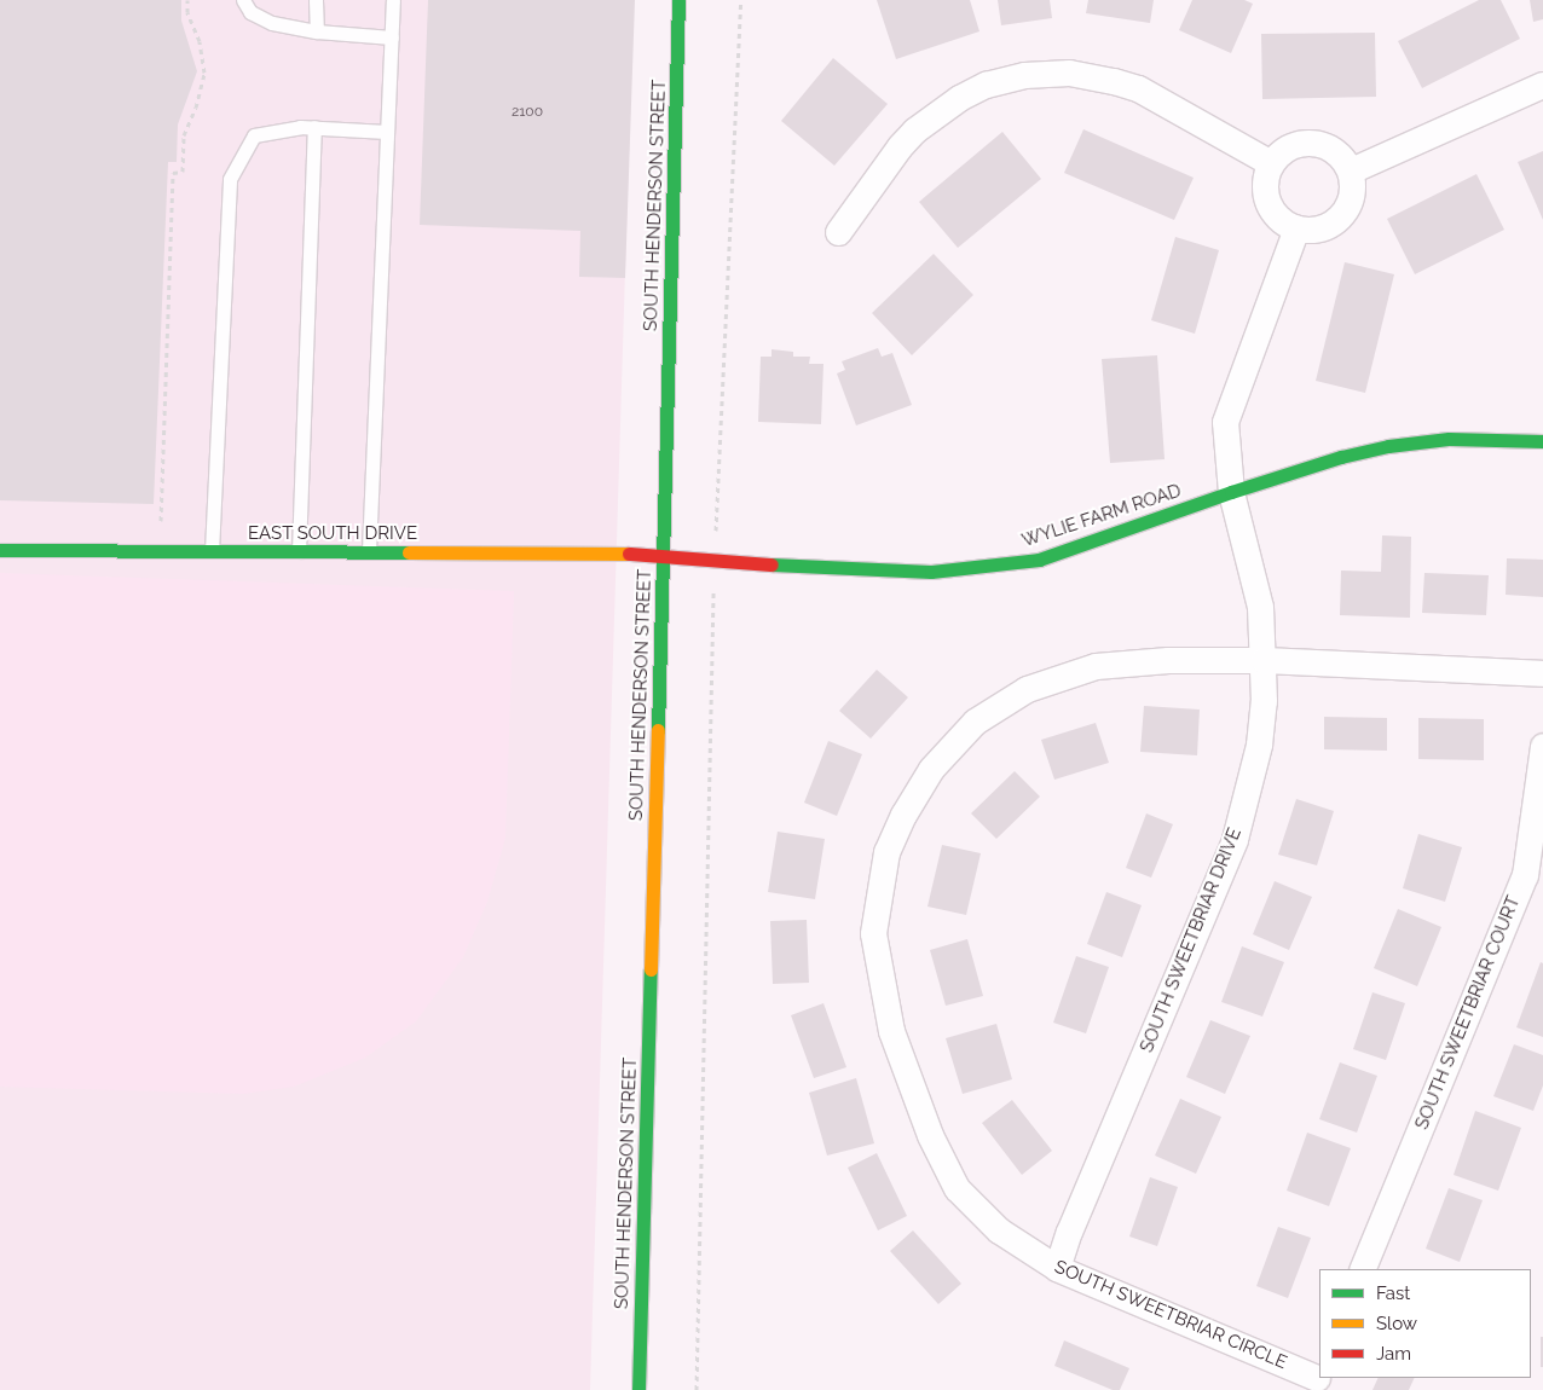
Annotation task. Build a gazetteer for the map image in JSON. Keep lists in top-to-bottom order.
{
  "streets": {
    "street": [
      "SOUTH HENDERSON STREET",
      "WYLIE FARM ROAD",
      "EAST SOUTH DRIVE",
      "SOUTH SWEETBRIAR DRIVE",
      "SOUTH SWEETBRIAR COURT",
      "SOUTH SWEETBRIAR CIRCLE"
    ]
  },
  "crossings": [
    ["SOUTH HENDERSON STREET", "WYLIE FARM ROAD"],
    ["SOUTH HENDERSON STREET", "EAST SOUTH DRIVE"],
    ["WYLIE FARM ROAD", "EAST SOUTH DRIVE"],
    ["WYLIE FARM ROAD", "SOUTH SWEETBRIAR DRIVE"],
    ["SOUTH SWEETBRIAR DRIVE", "SOUTH SWEETBRIAR CIRCLE"]
  ],
  "house_numbers": ["2100"],
  "legend": ["Fast", "Slow", "Jam"]
}
